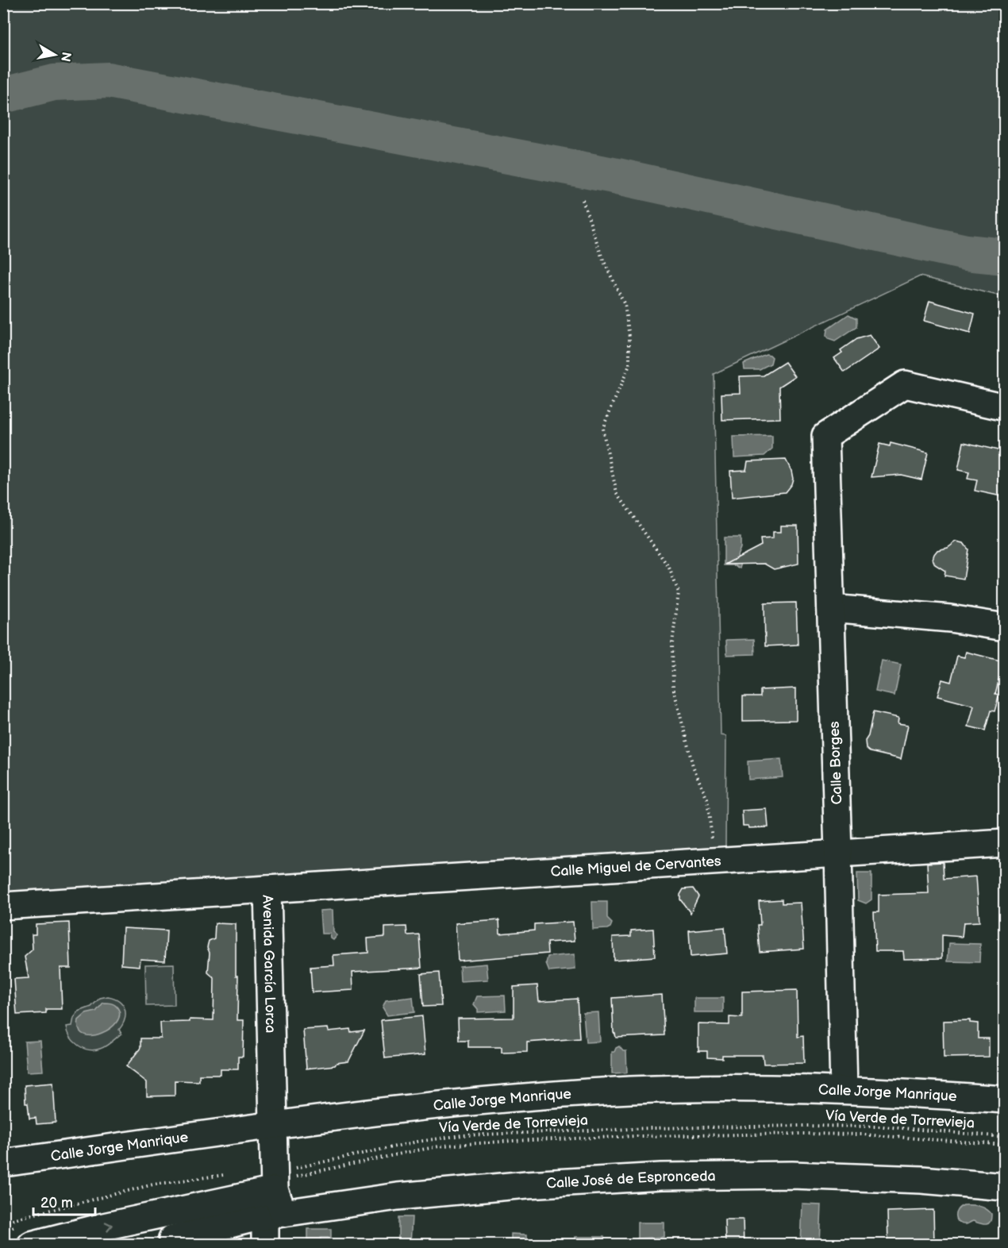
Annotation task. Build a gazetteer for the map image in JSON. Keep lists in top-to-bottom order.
{
  "streets": {
    "street": [
      "Calle Borges",
      "Calle Miguel de Cervantes",
      "Avenida García Lorca",
      "Calle Jorge Manrique",
      "Calle José de Espronceda"
    ],
    "path": ["Vía Verde de Torrevieja"]
  },
  "crossings": [
    ["Calle Borges", "Calle Miguel de Cervantes"],
    ["Calle Borges", "Calle Jorge Manrique"],
    ["Calle Miguel de Cervantes", "Avenida García Lorca"],
    ["Avenida García Lorca", "Calle Jorge Manrique"],
    ["Avenida García Lorca", "Vía Verde de Torrevieja"],
    ["Avenida García Lorca", "Calle José de Espronceda"],
    ["Vía Verde de Torrevieja", "Calle José de Espronceda"]
  ],
  "scale_bar": "20 m",
  "north": "right"
}
